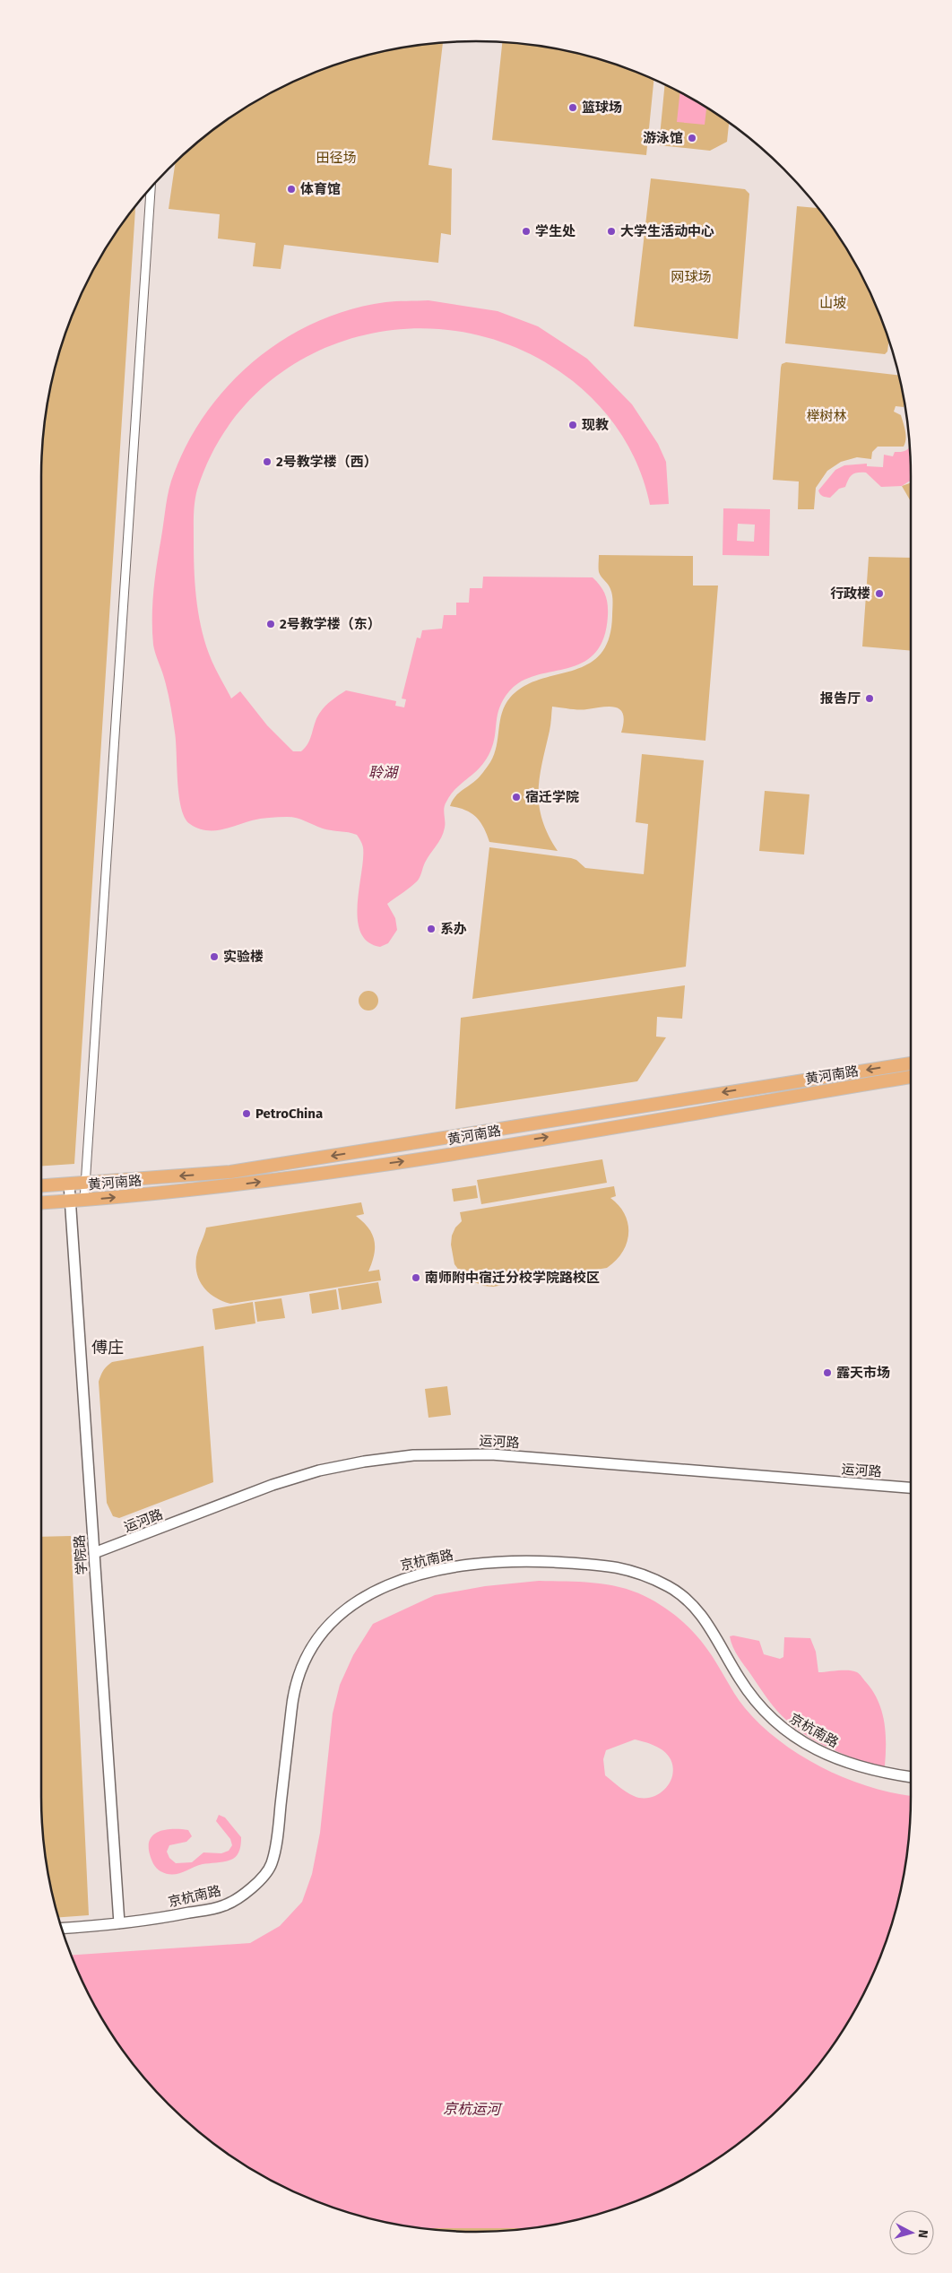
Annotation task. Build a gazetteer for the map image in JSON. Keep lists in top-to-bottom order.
{
  "streets": {
    "main road": ["黄河南路"],
    "street": ["运河路", "学院路", "京杭南路"]
  },
  "crossings": [
    ["黄河南路", "学院路"],
    ["运河路", "学院路"],
    ["学院路", "京杭南路"]
  ],
  "districts": ["傅庄"],
  "water": ["聆湖", "京杭运河"],
  "parks": [
    "田径场",
    "网球场",
    "山坡",
    "榉树林"
  ],
  "places": [
    "篮球场",
    "游泳馆",
    "体育馆",
    "学生处",
    "大学生活动中心",
    "现教",
    "2号教学楼（西）",
    "行政楼",
    "2号教学楼（东）",
    "报告厅",
    "宿迁学院",
    "系办",
    "实验楼",
    "PetroChina",
    "南师附中宿迁分校学院路校区",
    "露天市场"
  ],
  "north": "right"
}
